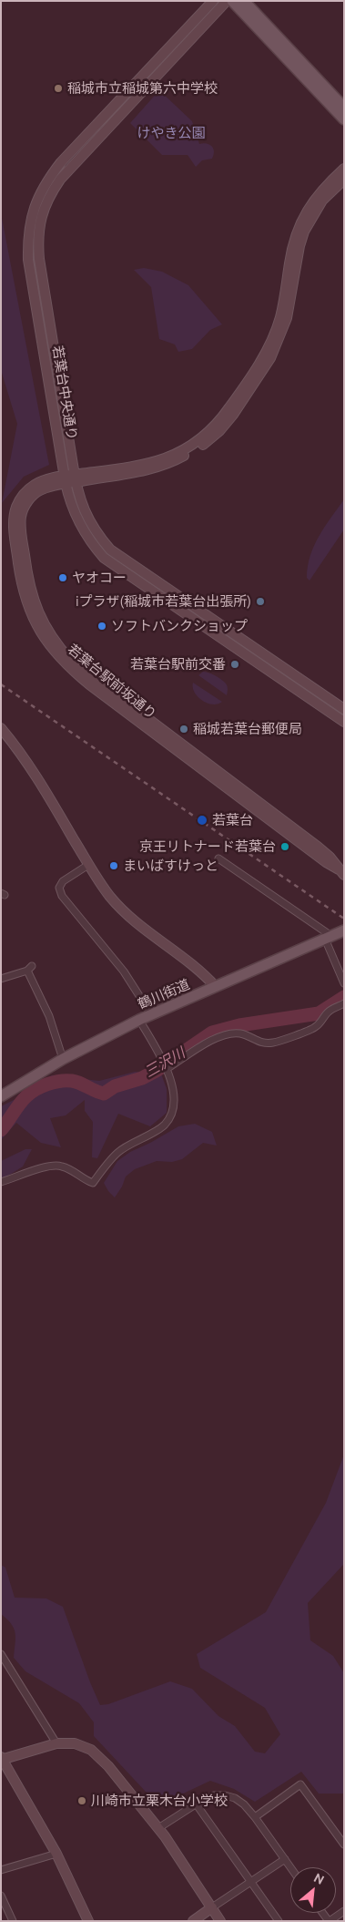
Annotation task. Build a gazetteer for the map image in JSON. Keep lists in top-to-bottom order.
{
  "streets": {
    "main road": ["鶴川街道"],
    "street": ["若葉台中央通り", "若葉台駅前坂通り"]
  },
  "crossings": [
    ["若葉台中央通り", "若葉台駅前坂通り"]
  ],
  "water": ["三沢川"],
  "parks": ["けやき公園"],
  "places": [
    "稲城市立稲城第六中学校",
    "ヤオコー",
    "iプラザ(稲城市若葉台出張所)",
    "ソフトバンクショップ",
    "若葉台駅前交番",
    "稲城若葉台郵便局",
    "若葉台",
    "京王リトナード若葉台",
    "まいばすけっと",
    "川崎市立栗木台小学校"
  ],
  "north": "top right"
}
